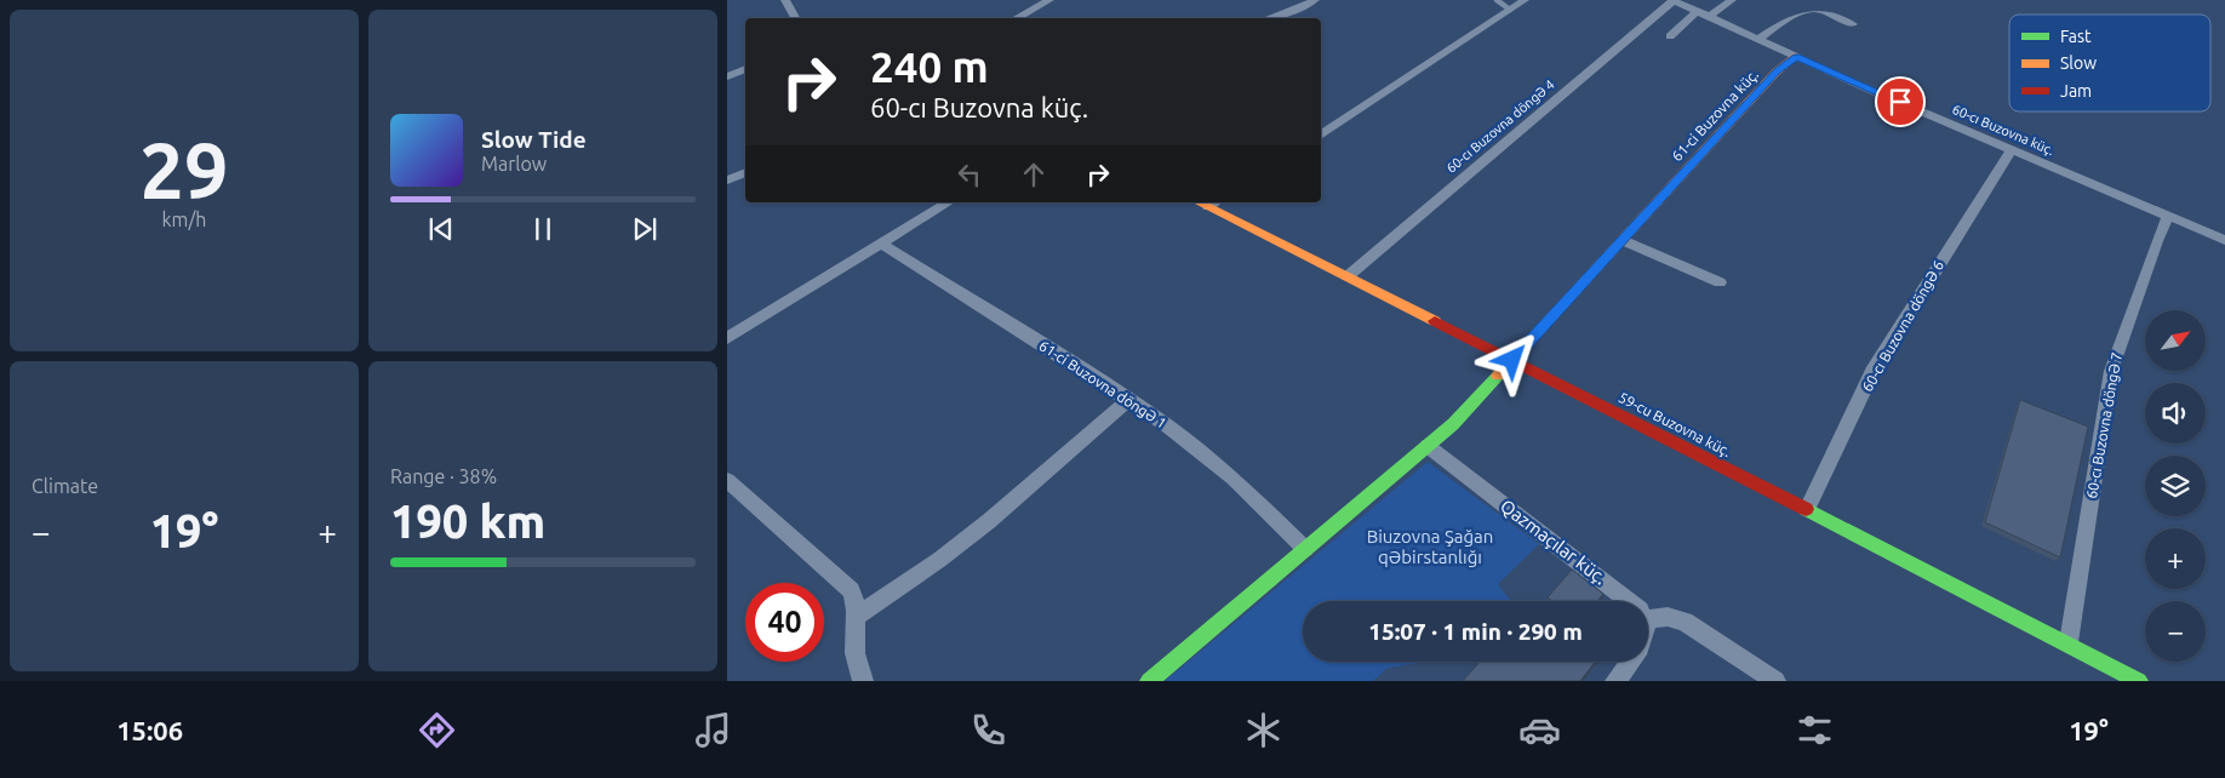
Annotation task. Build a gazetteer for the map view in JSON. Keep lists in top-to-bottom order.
{
  "streets": {
    "street": [
      "61-ci Buzovna küç.",
      "60-cı Buzovna döngə 4",
      "60-cı Buzovna küç.",
      "60-cı Buzovna döngə 6",
      "61-ci Buzovna döngə 1",
      "59-cu Buzovna küç.",
      "60-cı Buzovna döngə 7",
      "Qazmaçılar küç."
    ]
  },
  "crossings": [
    ["61-ci Buzovna küç.", "60-cı Buzovna küç."],
    ["61-ci Buzovna küç.", "61-ci Buzovna döngə 1"],
    ["61-ci Buzovna küç.", "59-cu Buzovna küç."],
    ["61-ci Buzovna küç.", "Qazmaçılar küç."],
    ["60-cı Buzovna döngə 4", "60-cı Buzovna küç."],
    ["60-cı Buzovna döngə 4", "59-cu Buzovna küç."],
    ["60-cı Buzovna küç.", "60-cı Buzovna döngə 6"],
    ["60-cı Buzovna küç.", "60-cı Buzovna döngə 7"],
    ["60-cı Buzovna döngə 6", "59-cu Buzovna küç."],
    ["59-cu Buzovna küç.", "60-cı Buzovna döngə 7"]
  ],
  "parks": ["Biuzovna Şağan qəbirstanlığı"],
  "legend": ["Fast", "Slow", "Jam"],
  "north": "top right",
  "page": {
    "tile": [
      ["29", "km/h"],
      "Climate",
      ["Range · 38%", "190 km"]
    ],
    "turn": ["240 m", "60-cı Buzovna küç."],
    "song": ["Slow Tide", "Marlow"],
    "map_buttons": ["+", "−"],
    "heat": ["−", "19°", "+"],
    "limit": "40",
    "trip": "15:07 · 1 min · 290 m",
    "tabs": ["15:06", "19°"]
  }
}
